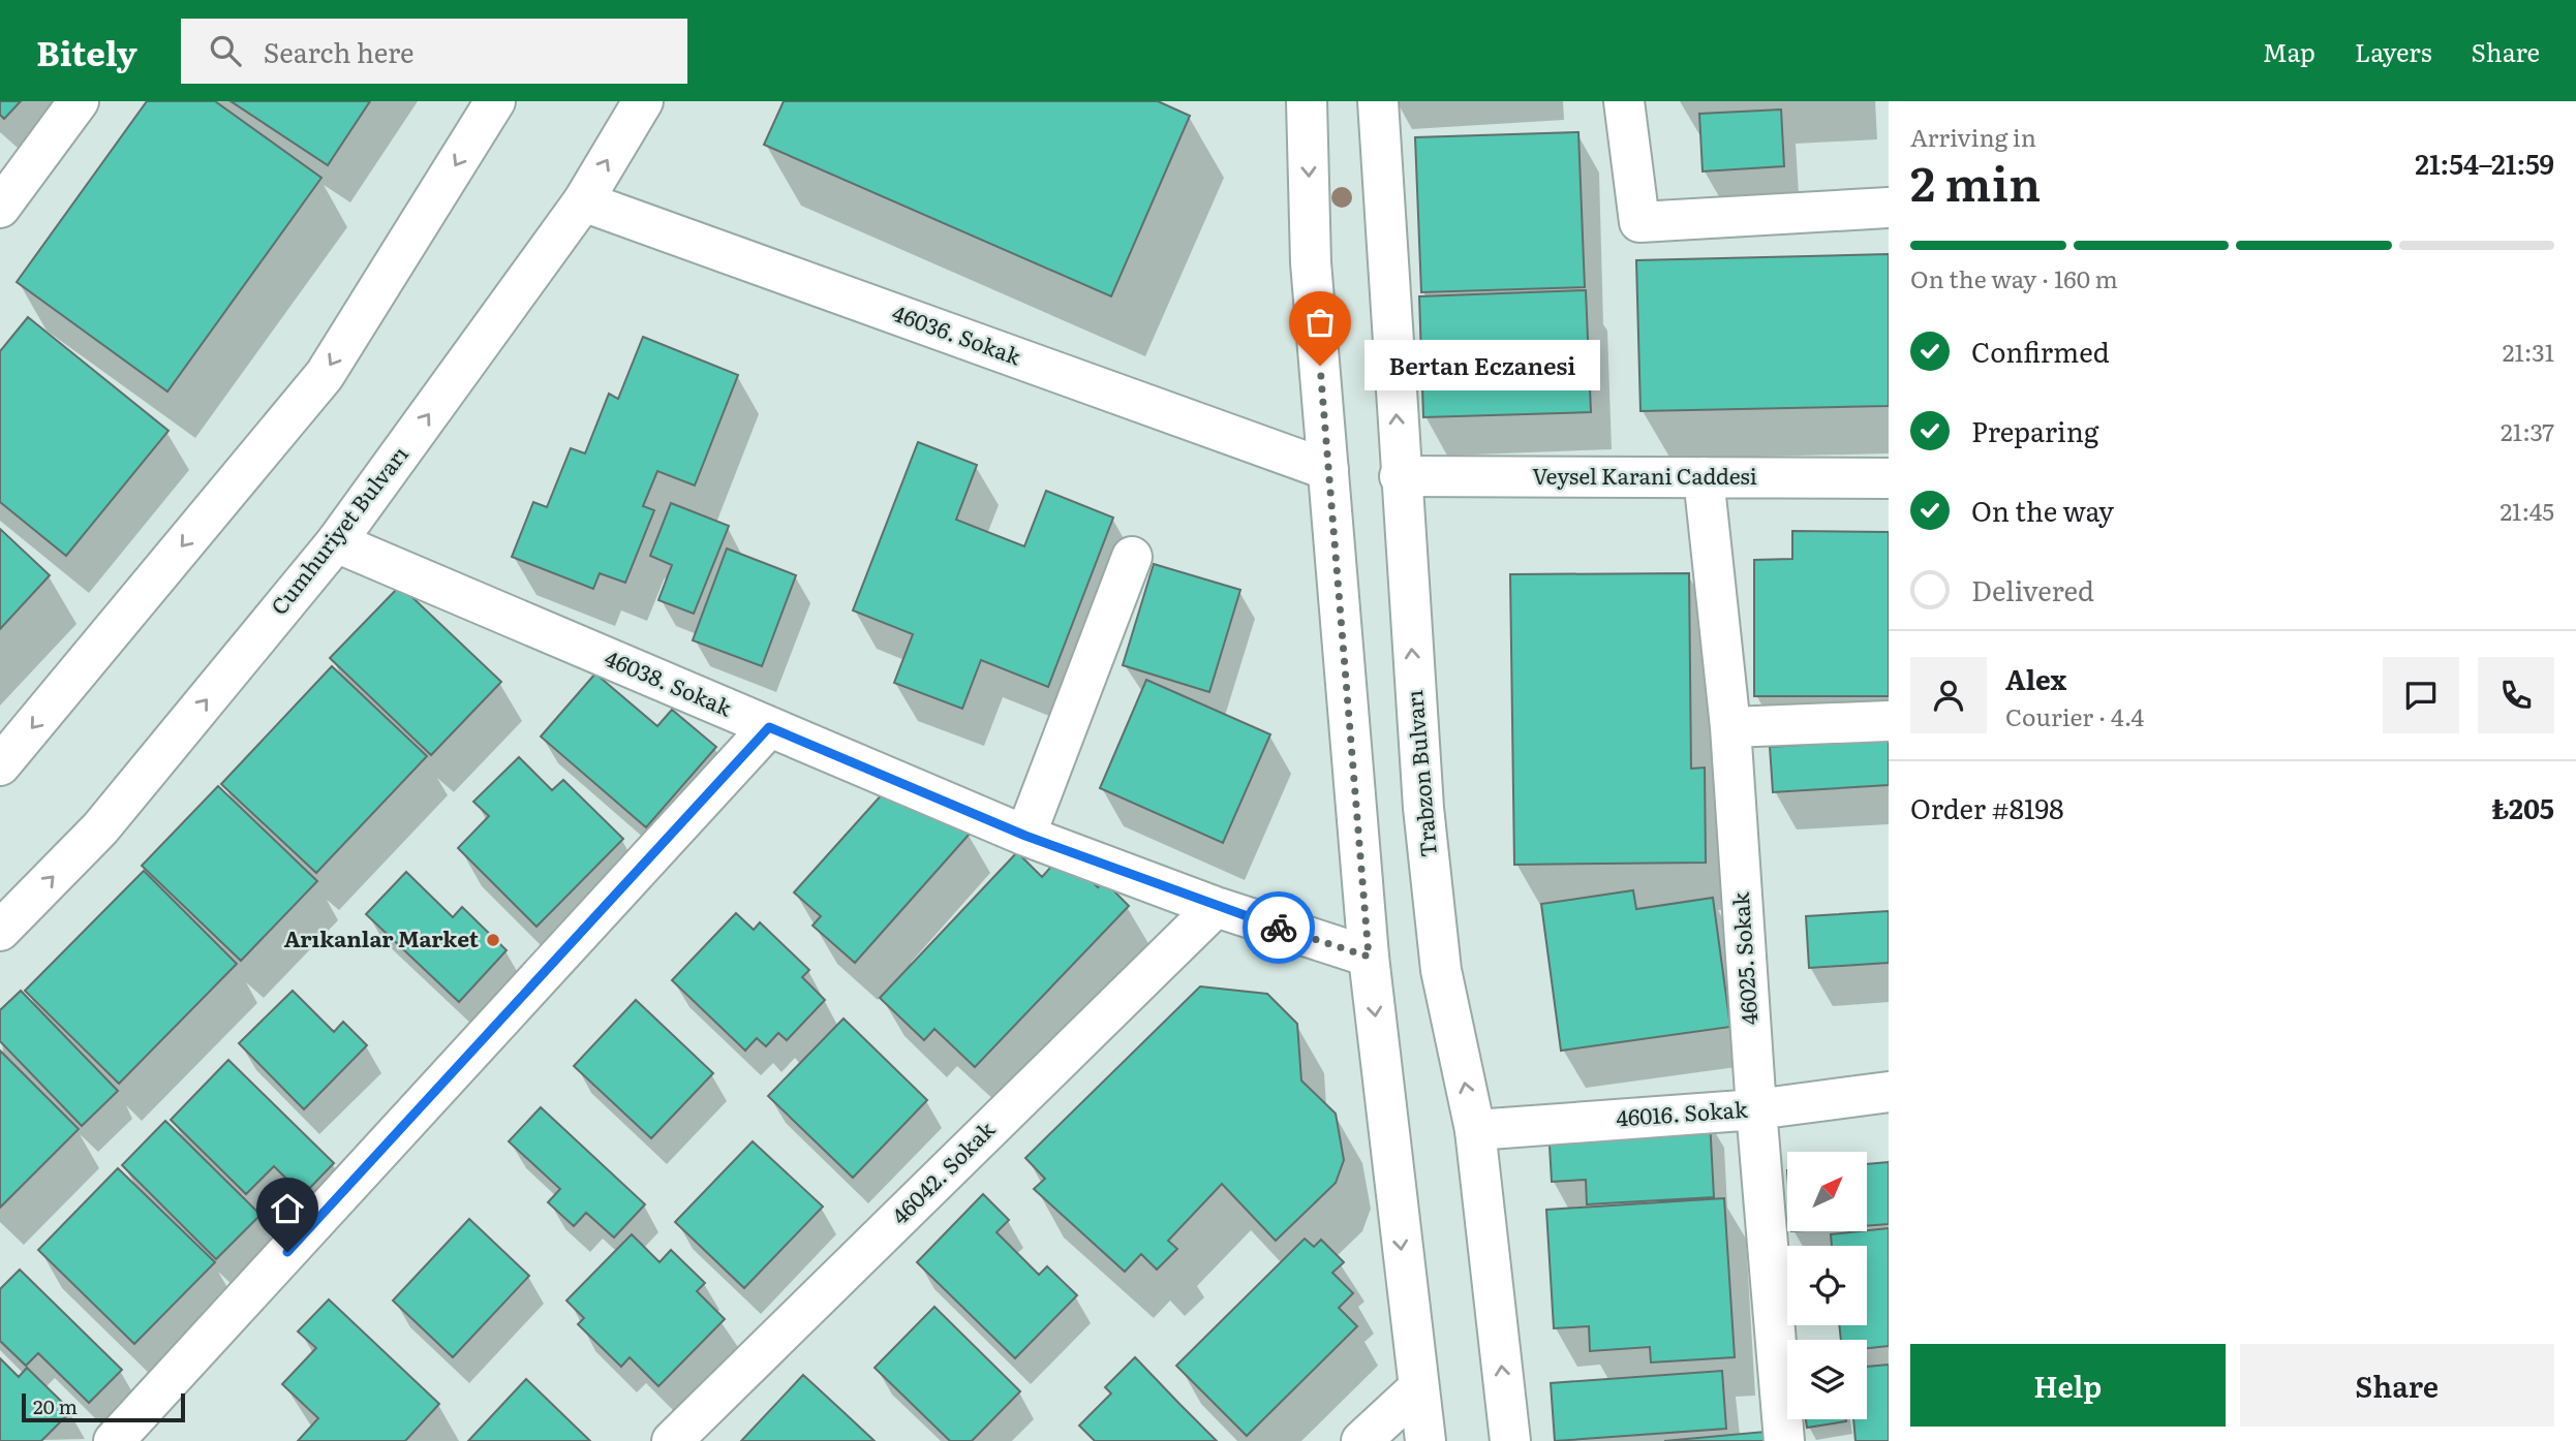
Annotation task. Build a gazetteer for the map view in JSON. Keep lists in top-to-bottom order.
{
  "streets": {
    "street": [
      "46036. Sokak",
      "Veysel Karani Caddesi",
      "Cumhuriyet Bulvarı",
      "46038. Sokak",
      "Trabzon Bulvarı",
      "46025. Sokak",
      "46016. Sokak",
      "46042. Sokak"
    ]
  },
  "crossings": [
    ["46036. Sokak", "Cumhuriyet Bulvarı"],
    ["Veysel Karani Caddesi", "Trabzon Bulvarı"],
    ["Veysel Karani Caddesi", "46025. Sokak"],
    ["Cumhuriyet Bulvarı", "46038. Sokak"],
    ["46038. Sokak", "46042. Sokak"],
    ["Trabzon Bulvarı", "46016. Sokak"],
    ["46025. Sokak", "46016. Sokak"]
  ],
  "places": ["Bertan Eczanesi", "Arıkanlar Market"],
  "scale_bar": "20 m",
  "north": "top right",
  "page": {
    "header": "Bitely",
    "search": "Search here",
    "nav": ["Map", "Layers", "Share"],
    "heading": ["2 min", "Arriving in", "21:54–21:59"],
    "panel": [
      "Alex",
      "Courier · 4.4",
      "Order #8198",
      "₺205"
    ],
    "bar": "On the way · 160 m",
    "list": [
      ["Confirmed", "21:31"],
      ["Preparing", "21:37"],
      ["On the way", "21:45"],
      "Delivered"
    ],
    "bubble": "Bertan Eczanesi",
    "buttons": ["Help", "Share"],
    "scale": "20 m"
  }
}
